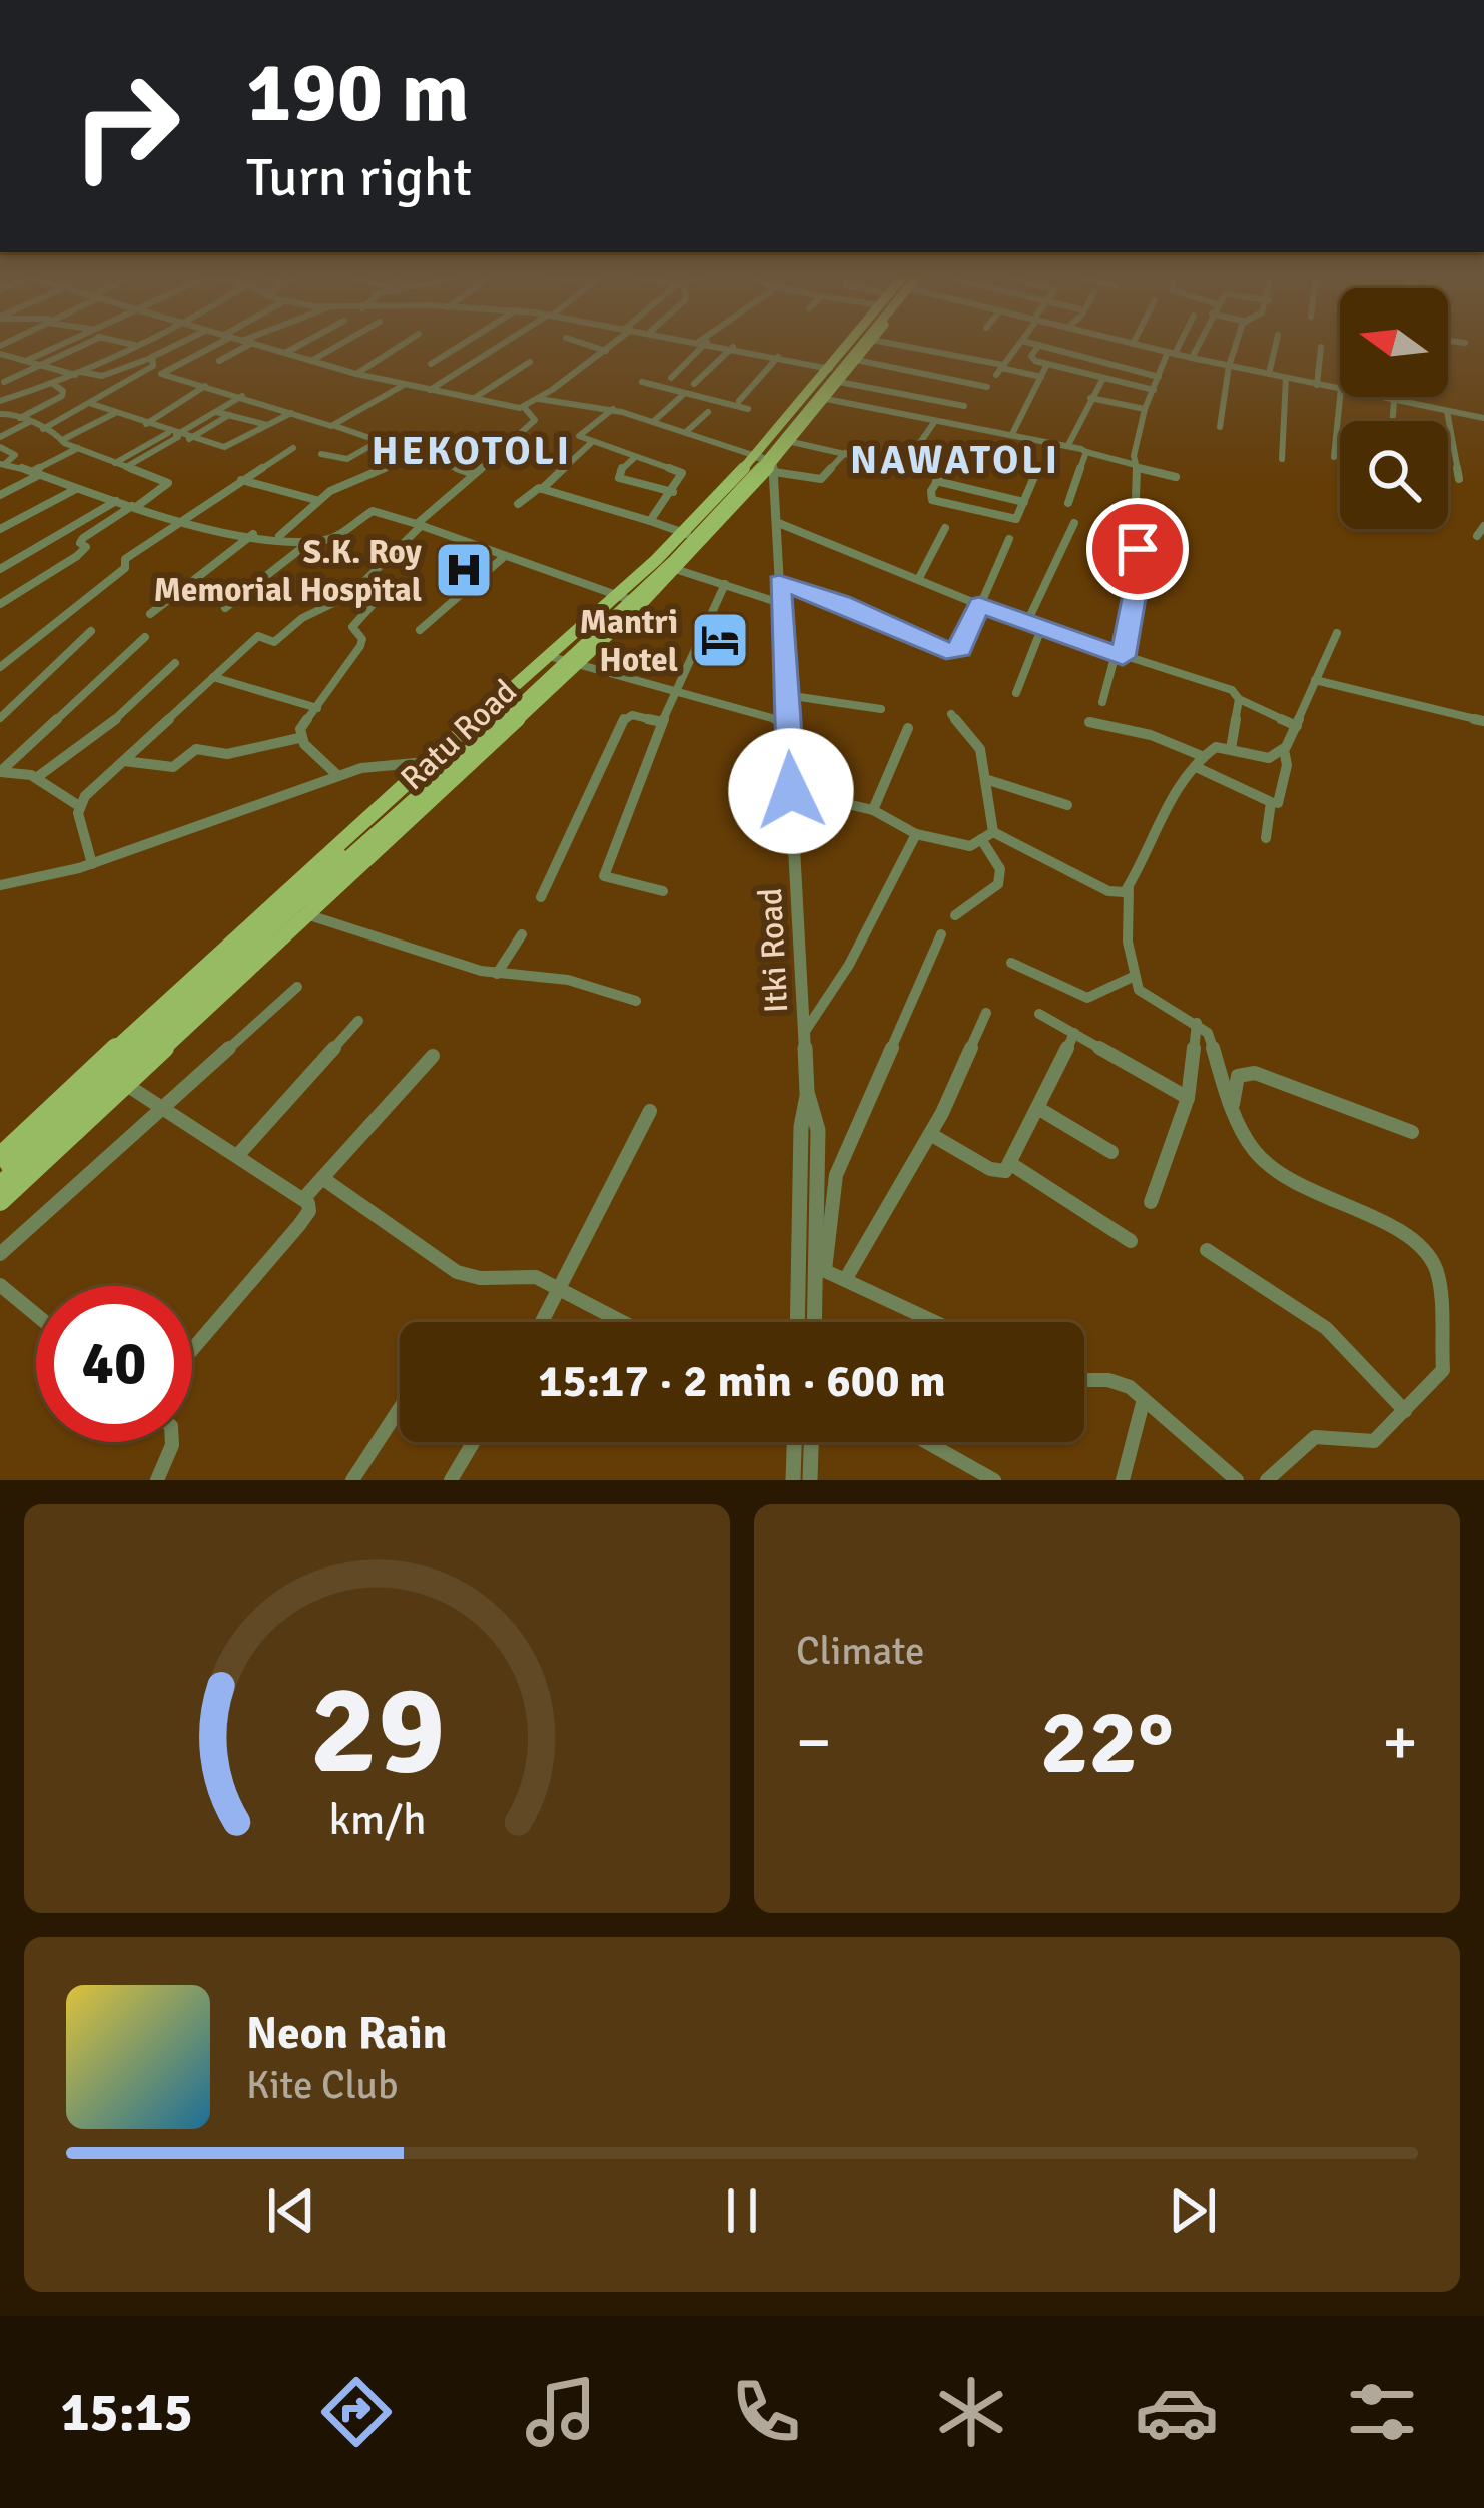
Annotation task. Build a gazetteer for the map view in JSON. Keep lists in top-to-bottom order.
{
  "streets": {
    "main road": ["Ratu Road"],
    "street": ["Itki Road"]
  },
  "crossings": [
    ["Ratu Road", "Itki Road"]
  ],
  "districts": ["HEKOTOLI", "NAWATOLI"],
  "places": {
    "hospital": ["S.K. Roy Memorial Hospital"],
    "hotel": ["Mantri Hotel"]
  },
  "north": "left",
  "page": {
    "turn": ["190 m", "Turn right"],
    "limit": "40",
    "trip": "15:17 · 2 min · 600 m",
    "tile": "Climate",
    "heat": ["−", "22°", "+"],
    "song": ["Neon Rain", "Kite Club"],
    "tabs": "15:15",
    "gauge": ["29", "km/h"]
  }
}
